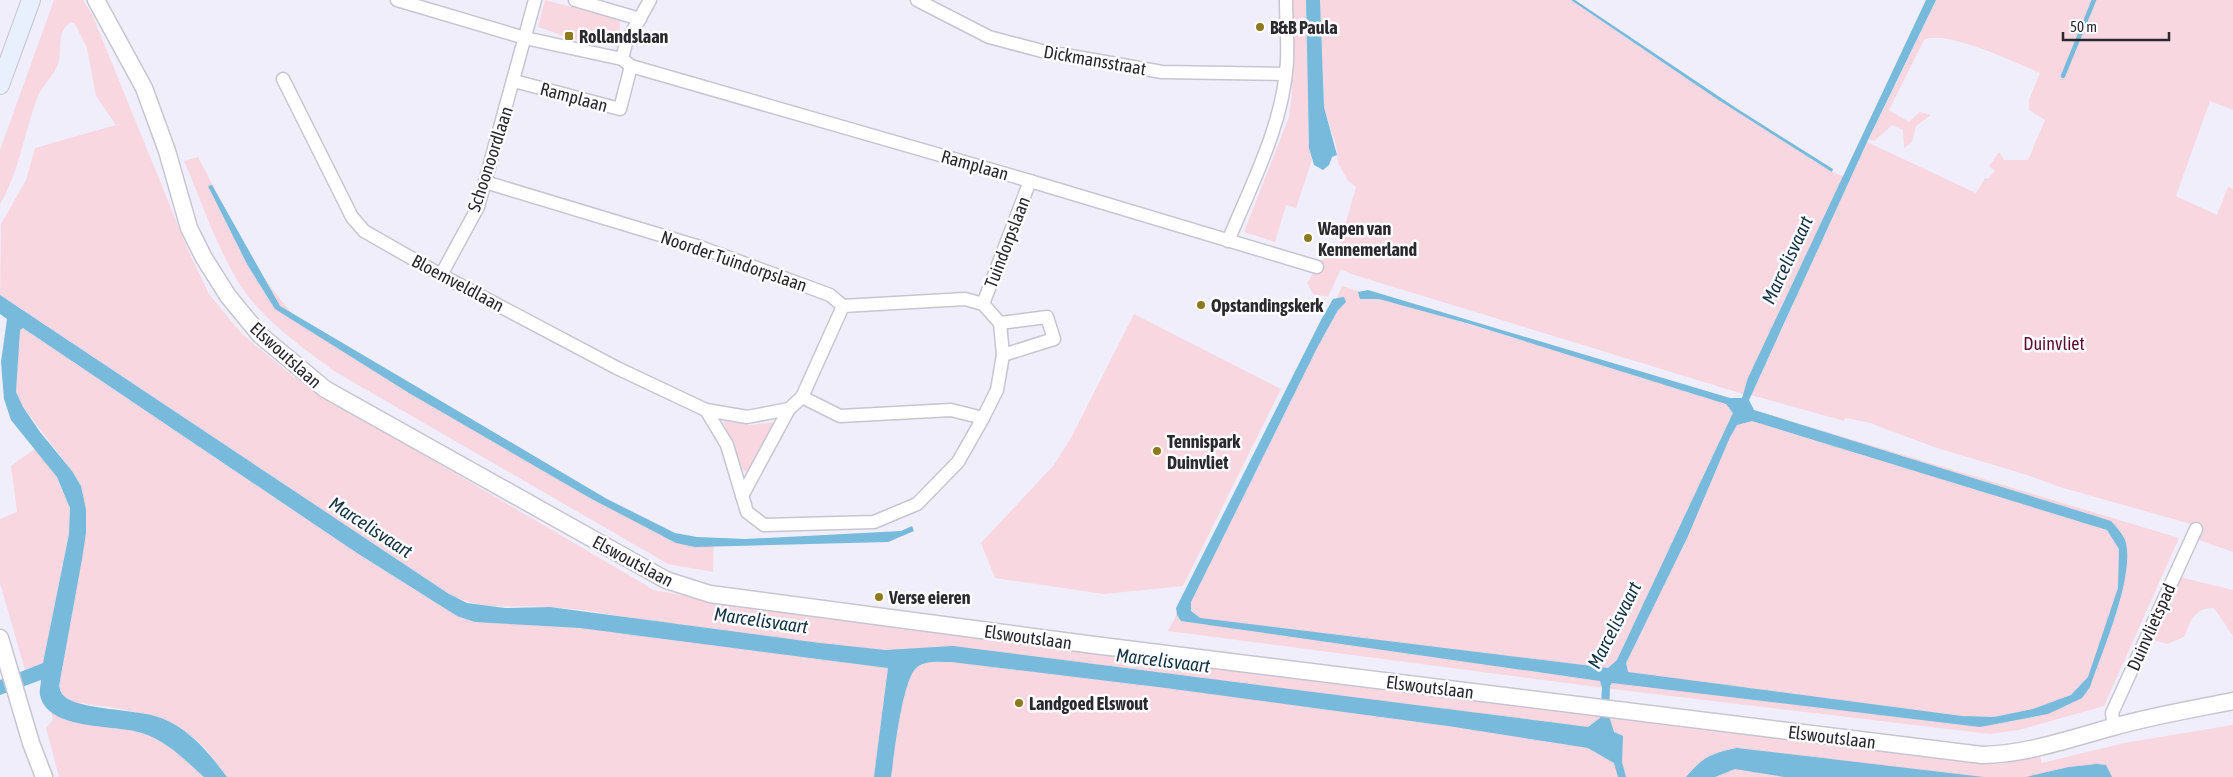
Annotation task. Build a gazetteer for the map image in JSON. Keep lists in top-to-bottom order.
{
  "streets": {
    "street": [
      "Dickmansstraat",
      "Ramplaan",
      "Schoonoordlaan",
      "Tuindorpslaan",
      "Noorder Tuindorpslaan",
      "Bloemveldlaan",
      "Elswoutslaan",
      "Duinvlietspad"
    ]
  },
  "crossings": [
    ["Ramplaan", "Schoonoordlaan"],
    ["Ramplaan", "Tuindorpslaan"],
    ["Schoonoordlaan", "Noorder Tuindorpslaan"],
    ["Schoonoordlaan", "Bloemveldlaan"],
    ["Elswoutslaan", "Duinvlietspad"]
  ],
  "water": ["Marcelisvaart"],
  "parks": ["Duinvliet"],
  "places": {
    "other": [
      "B&B Paula",
      "Wapen van Kennemerland",
      "Opstandingskerk",
      "Tennispark Duinvliet",
      "Verse eieren",
      "Landgoed Elswout"
    ],
    "transit": ["Rollandslaan"]
  },
  "scale_bar": "50 m"
}
